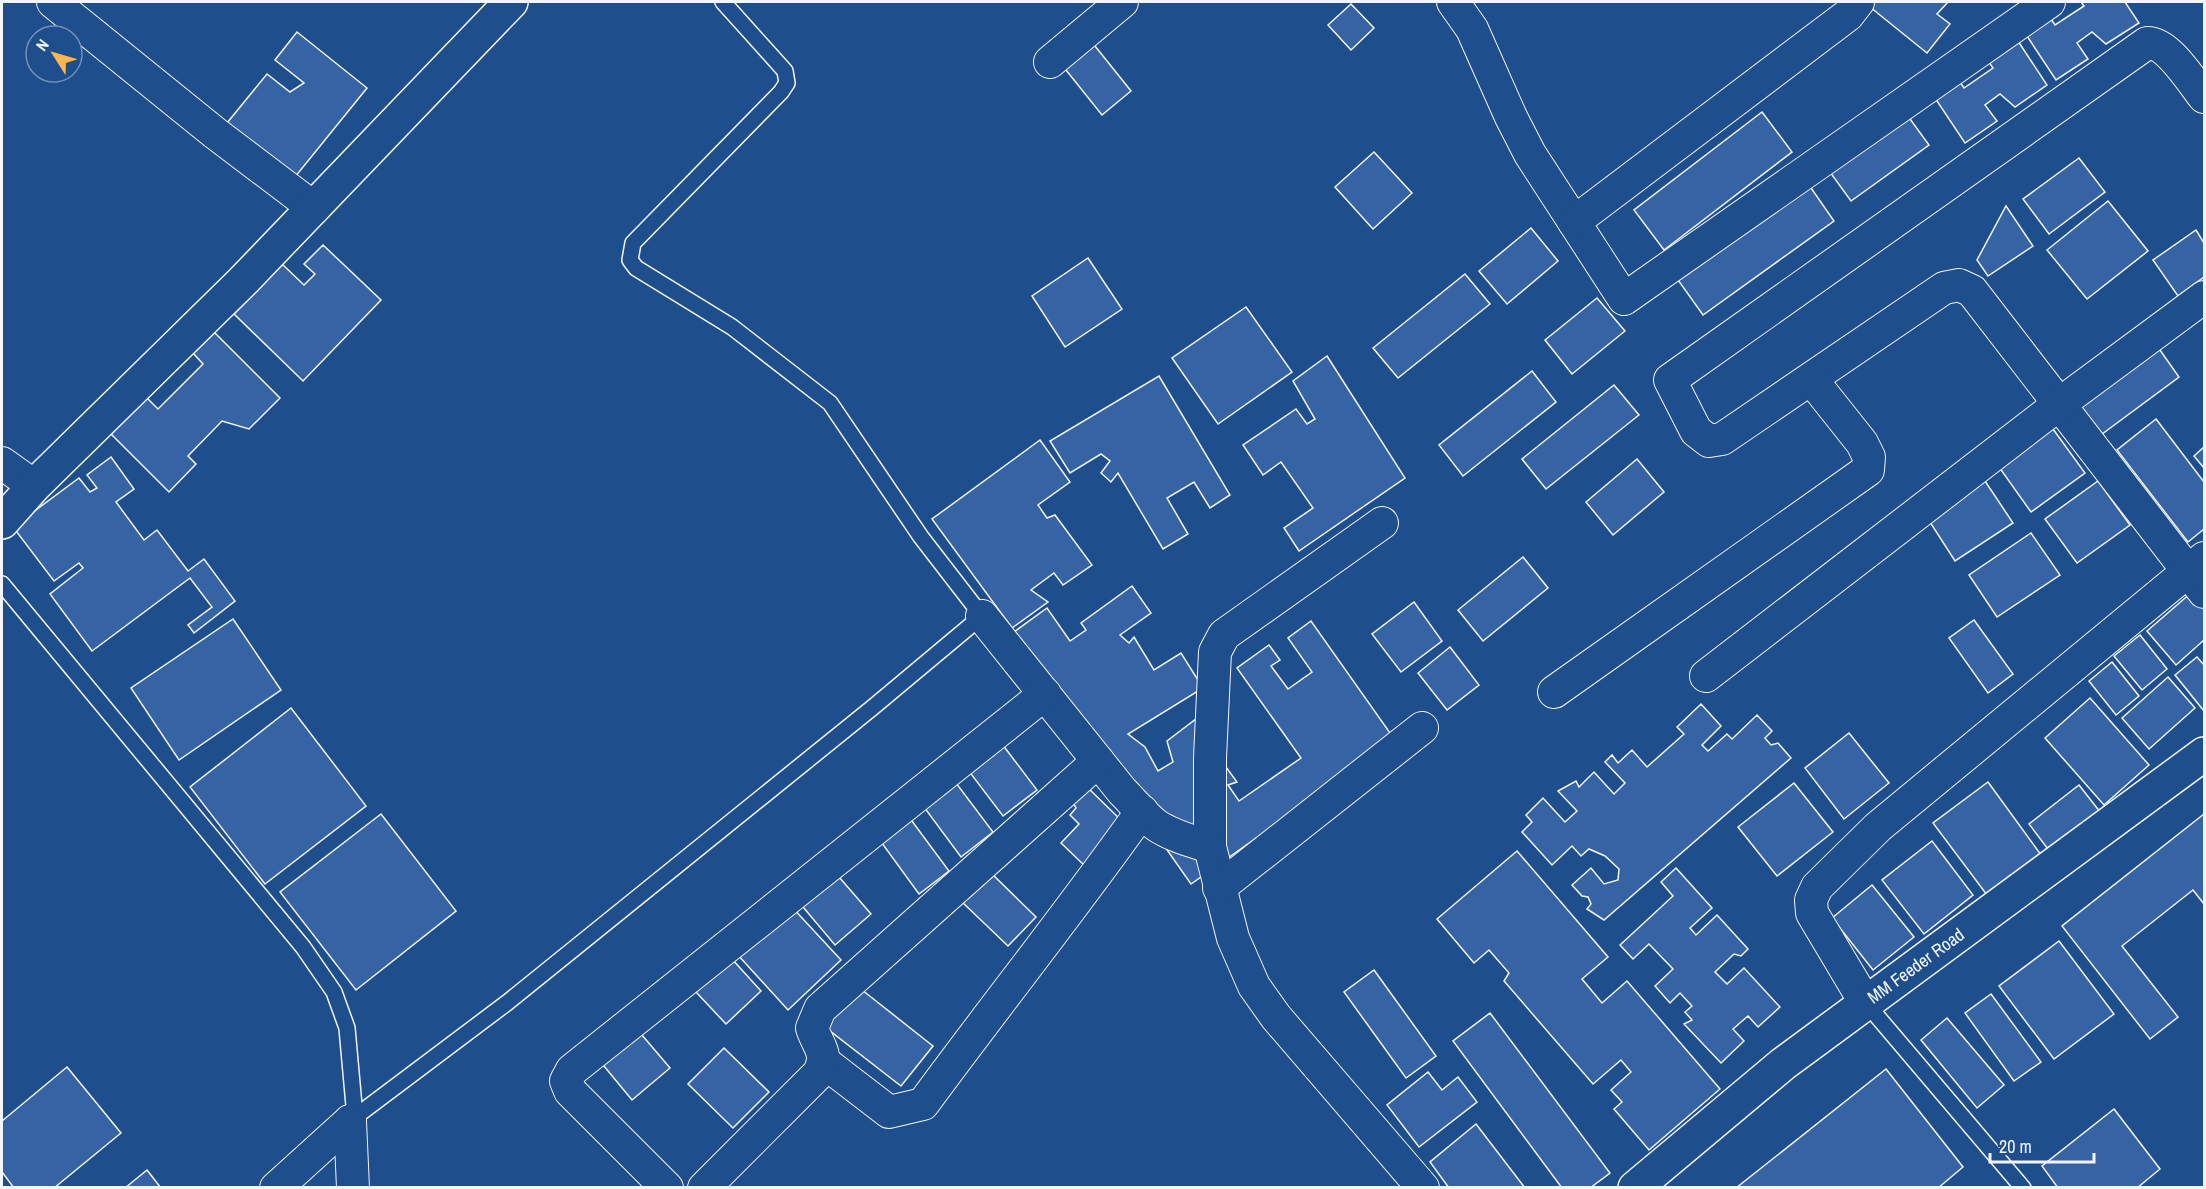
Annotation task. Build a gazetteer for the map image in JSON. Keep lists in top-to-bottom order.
{
  "streets": {
    "street": ["MM Feeder Road"]
  },
  "scale_bar": "20 m",
  "north": "top left"
}
